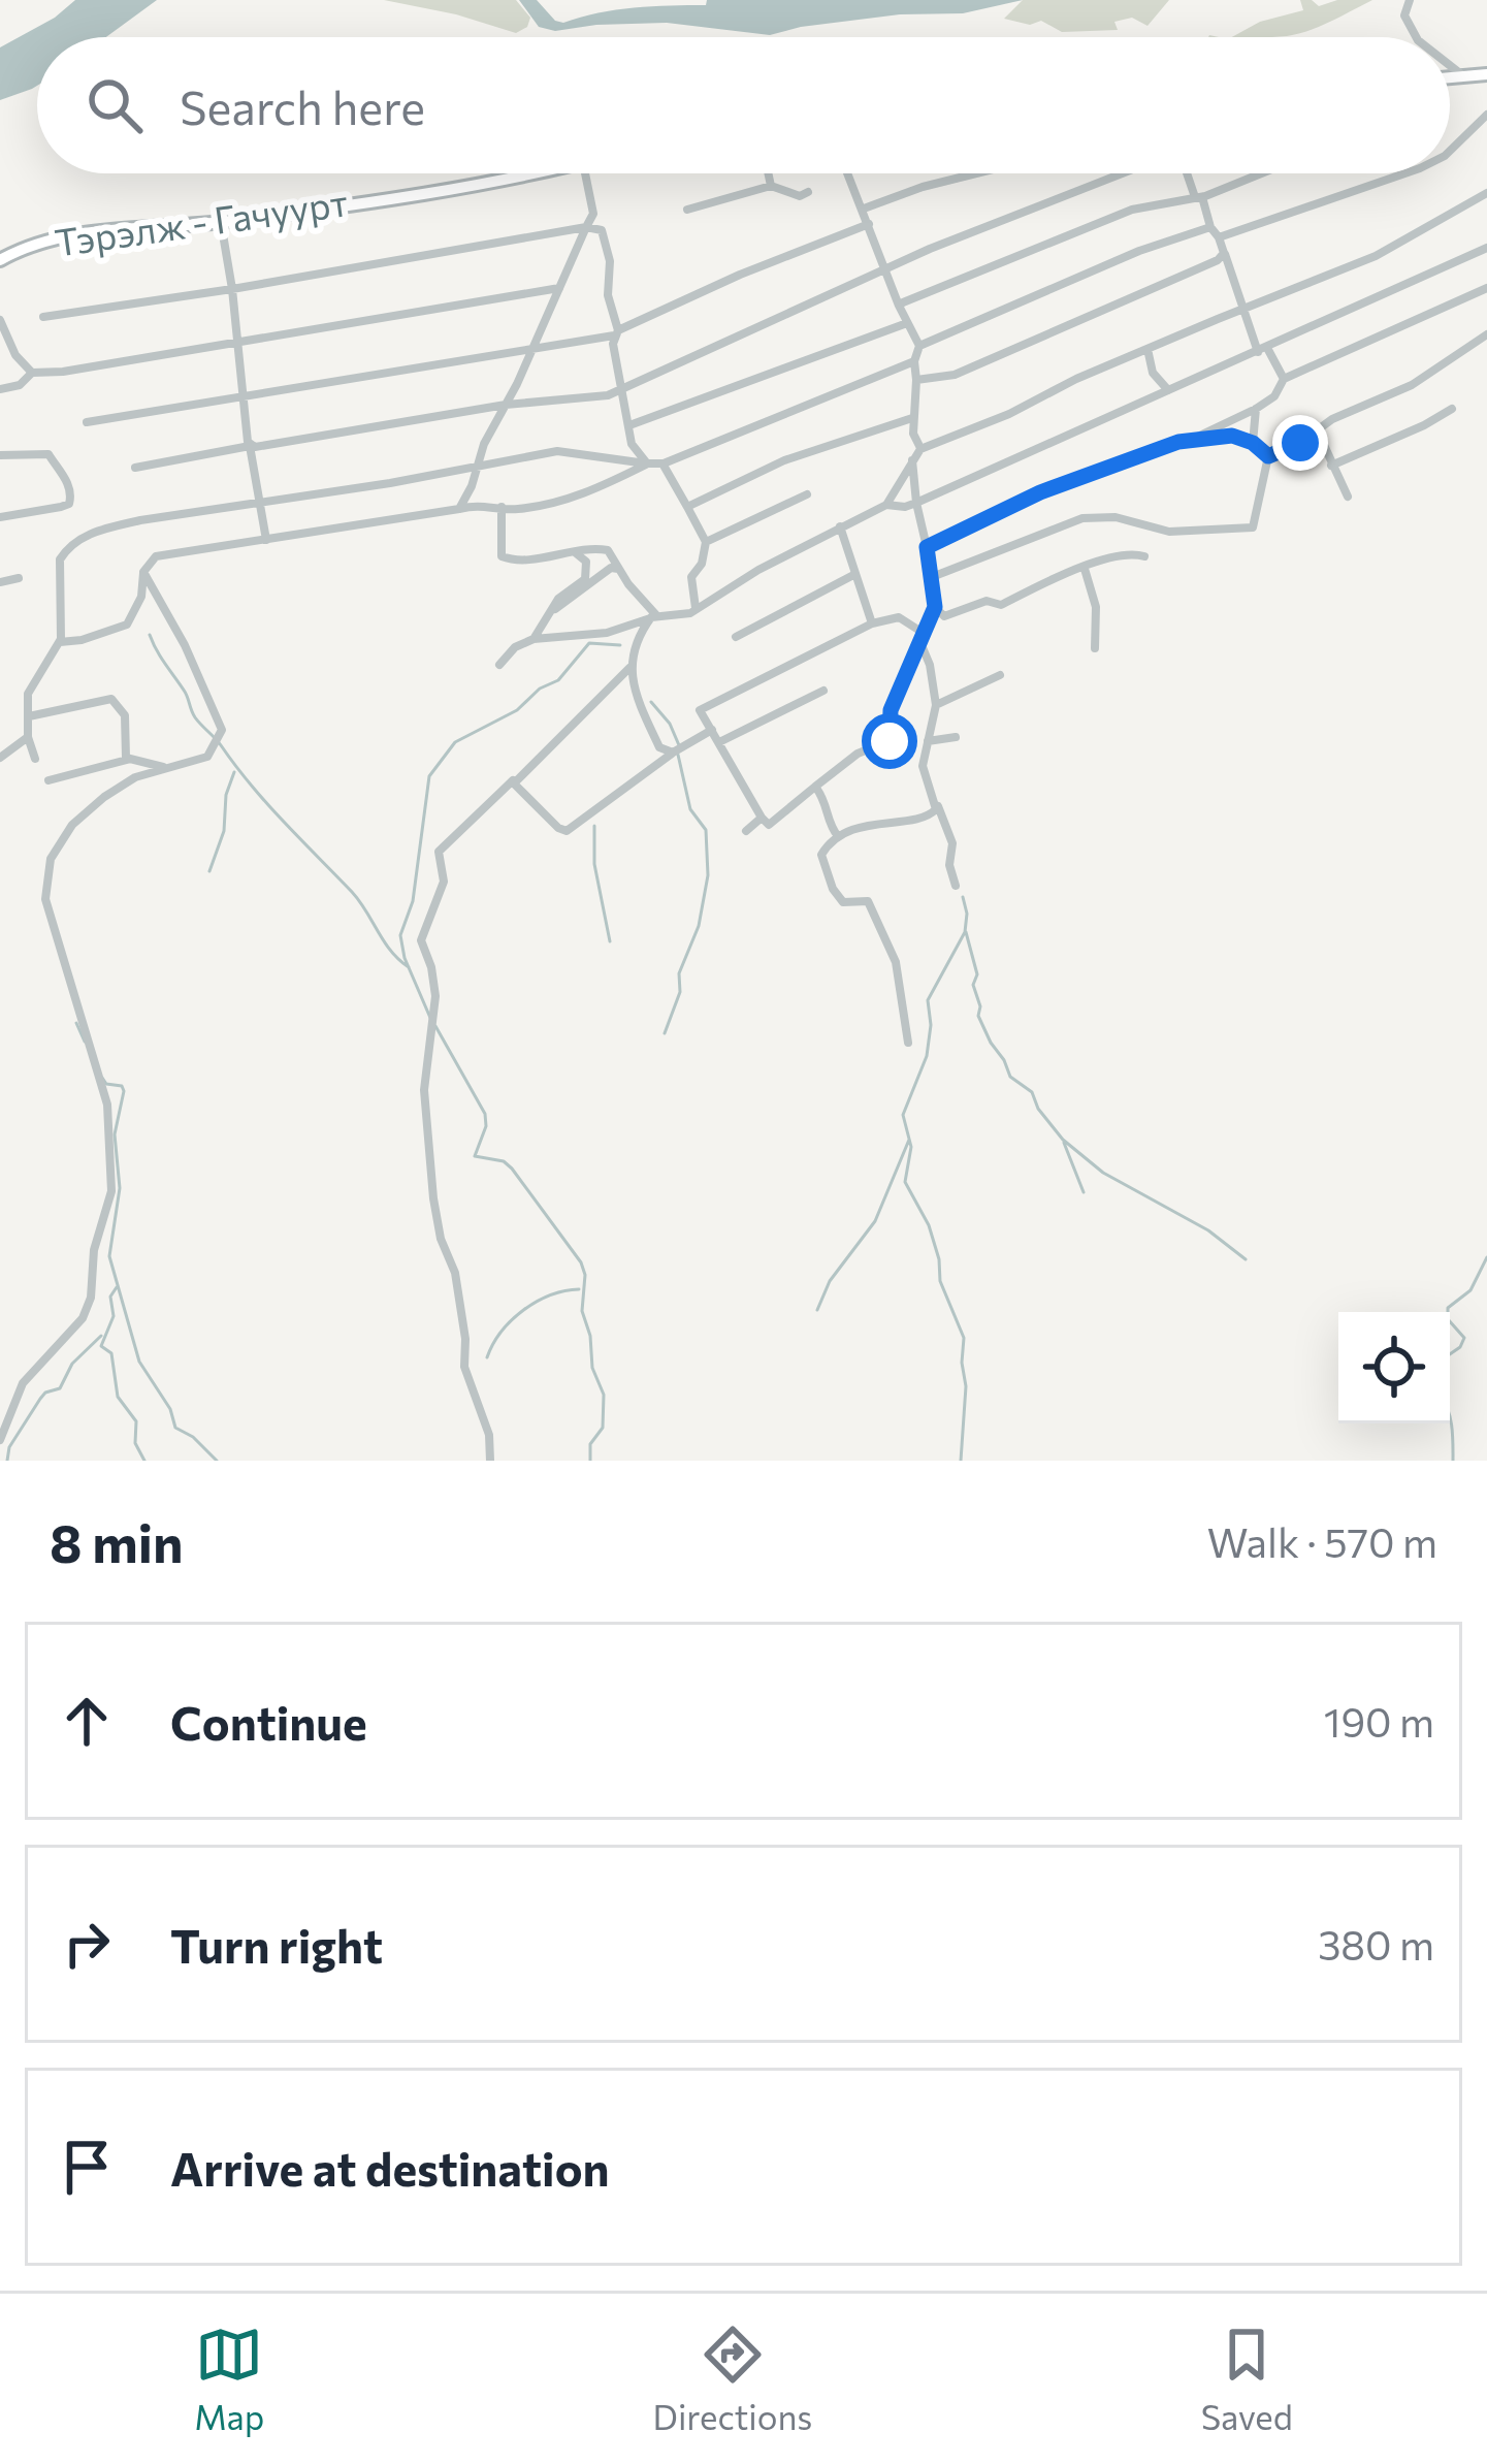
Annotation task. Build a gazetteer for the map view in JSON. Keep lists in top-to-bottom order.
{
  "streets": {
    "main road": ["Тэрэлж - Гачуурт"]
  },
  "page": {
    "search": "Search here",
    "heading": ["8 min", "Walk · 570 m"],
    "list": [
      ["Continue", "190 m"],
      ["Turn right", "380 m"],
      "Arrive at destination"
    ],
    "nav": ["Map", "Directions", "Saved"]
  }
}
